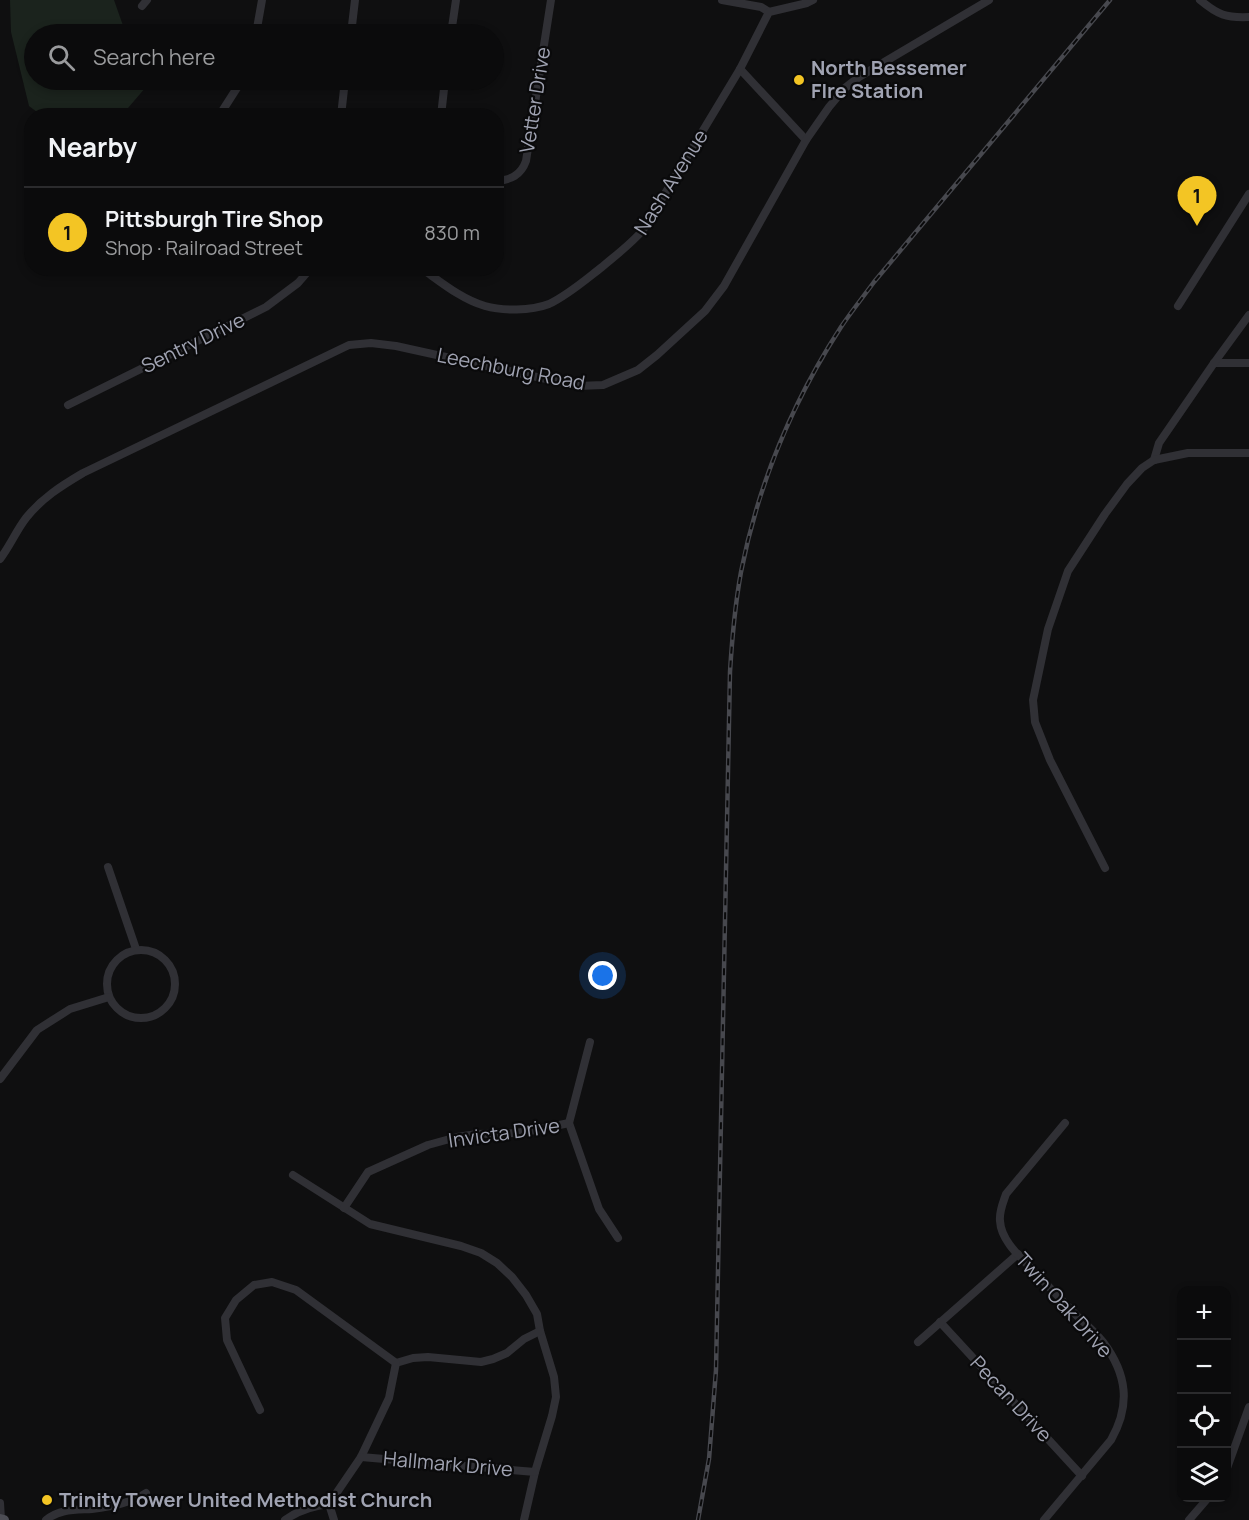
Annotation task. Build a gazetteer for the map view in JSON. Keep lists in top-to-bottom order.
{
  "streets": {
    "street": [
      "Vetter Drive",
      "Nash Avenue",
      "Sentry Drive",
      "Leechburg Road",
      "Invicta Drive",
      "Twin Oak Drive",
      "Pecan Drive",
      "Hallmark Drive"
    ]
  },
  "crossings": [
    ["Twin Oak Drive", "Pecan Drive"]
  ],
  "places": ["North Bessemer FIre Station", "Trinity Tower United Methodist Church"],
  "page": {
    "search": "Search here",
    "heading": "Nearby",
    "pins": "1",
    "list": [
      {
        "mark": "1",
        "name": "Pittsburgh Tire Shop",
        "note": "Shop · Railroad Street",
        "value": "830 m"
      }
    ],
    "map_buttons": ["+", "−"]
  }
}
